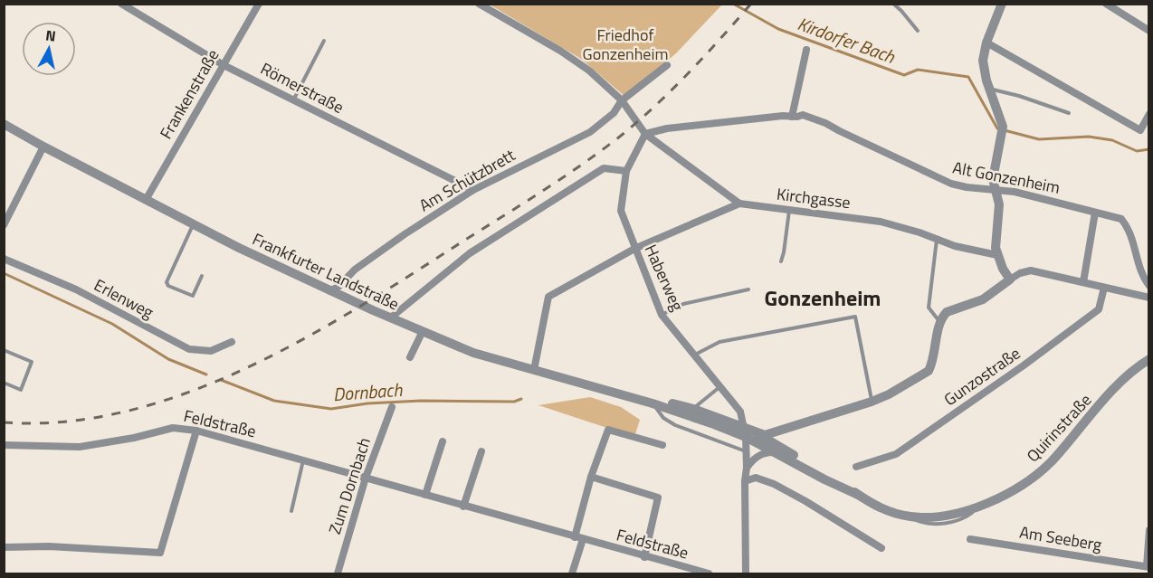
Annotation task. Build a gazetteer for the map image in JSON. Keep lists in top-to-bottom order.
{
  "streets": {
    "street": [
      "Römerstraße",
      "Frankenstraße",
      "Alt Gonzenheim",
      "Am Schützbrett",
      "Kirchgasse",
      "Frankfurter Landstraße",
      "Haberweg",
      "Erlenweg",
      "Gunzostraße",
      "Feldstraße",
      "Quirinstraße",
      "Zum Dornbach",
      "Am Seeberg"
    ]
  },
  "crossings": [
    ["Römerstraße", "Frankenstraße"],
    ["Römerstraße", "Am Schützbrett"],
    ["Frankenstraße", "Frankfurter Landstraße"],
    ["Alt Gonzenheim", "Kirchgasse"],
    ["Alt Gonzenheim", "Haberweg"],
    ["Am Schützbrett", "Kirchgasse"],
    ["Am Schützbrett", "Frankfurter Landstraße"],
    ["Kirchgasse", "Haberweg"],
    ["Frankfurter Landstraße", "Haberweg"],
    ["Frankfurter Landstraße", "Quirinstraße"],
    ["Feldstraße", "Zum Dornbach"]
  ],
  "districts": ["Gonzenheim"],
  "water": ["Kirdorfer Bach", "Dornbach"],
  "parks": ["Friedhof Gonzenheim"],
  "north": "top"
}
